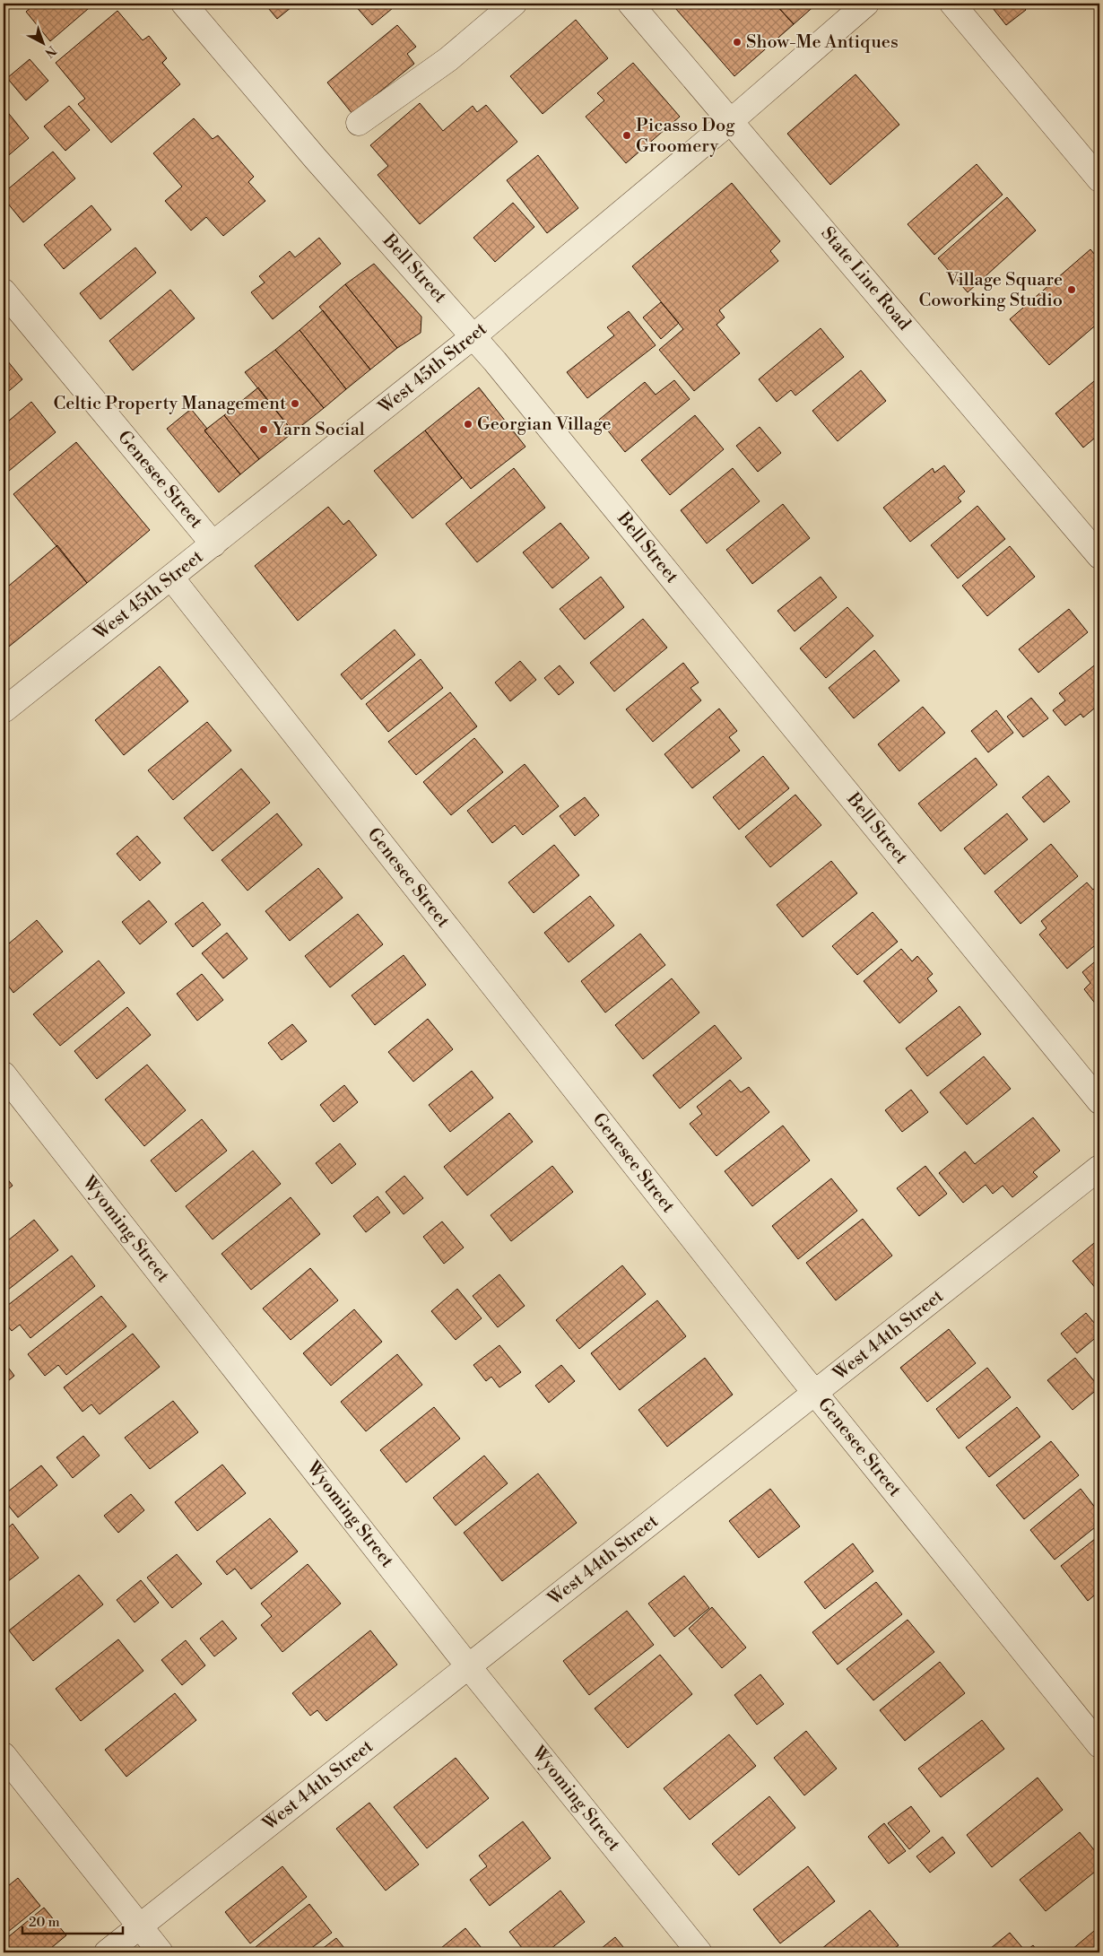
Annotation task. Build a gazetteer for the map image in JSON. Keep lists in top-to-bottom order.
{
  "streets": {
    "street": [
      "Bell Street",
      "State Line Road",
      "West 45th Street",
      "Genesee Street",
      "Wyoming Street",
      "West 44th Street"
    ]
  },
  "crossings": [
    ["Bell Street", "West 45th Street"],
    ["State Line Road", "West 45th Street"],
    ["West 45th Street", "Genesee Street"],
    ["Genesee Street", "West 44th Street"],
    ["Wyoming Street", "West 44th Street"]
  ],
  "places": [
    "Show-Me Antiques",
    "Picasso Dog Groomery",
    "Village Square Coworking Studio",
    "Celtic Property Management",
    "Georgian Village",
    "Yarn Social"
  ],
  "scale_bar": "20 m",
  "north": "bottom right"
}
